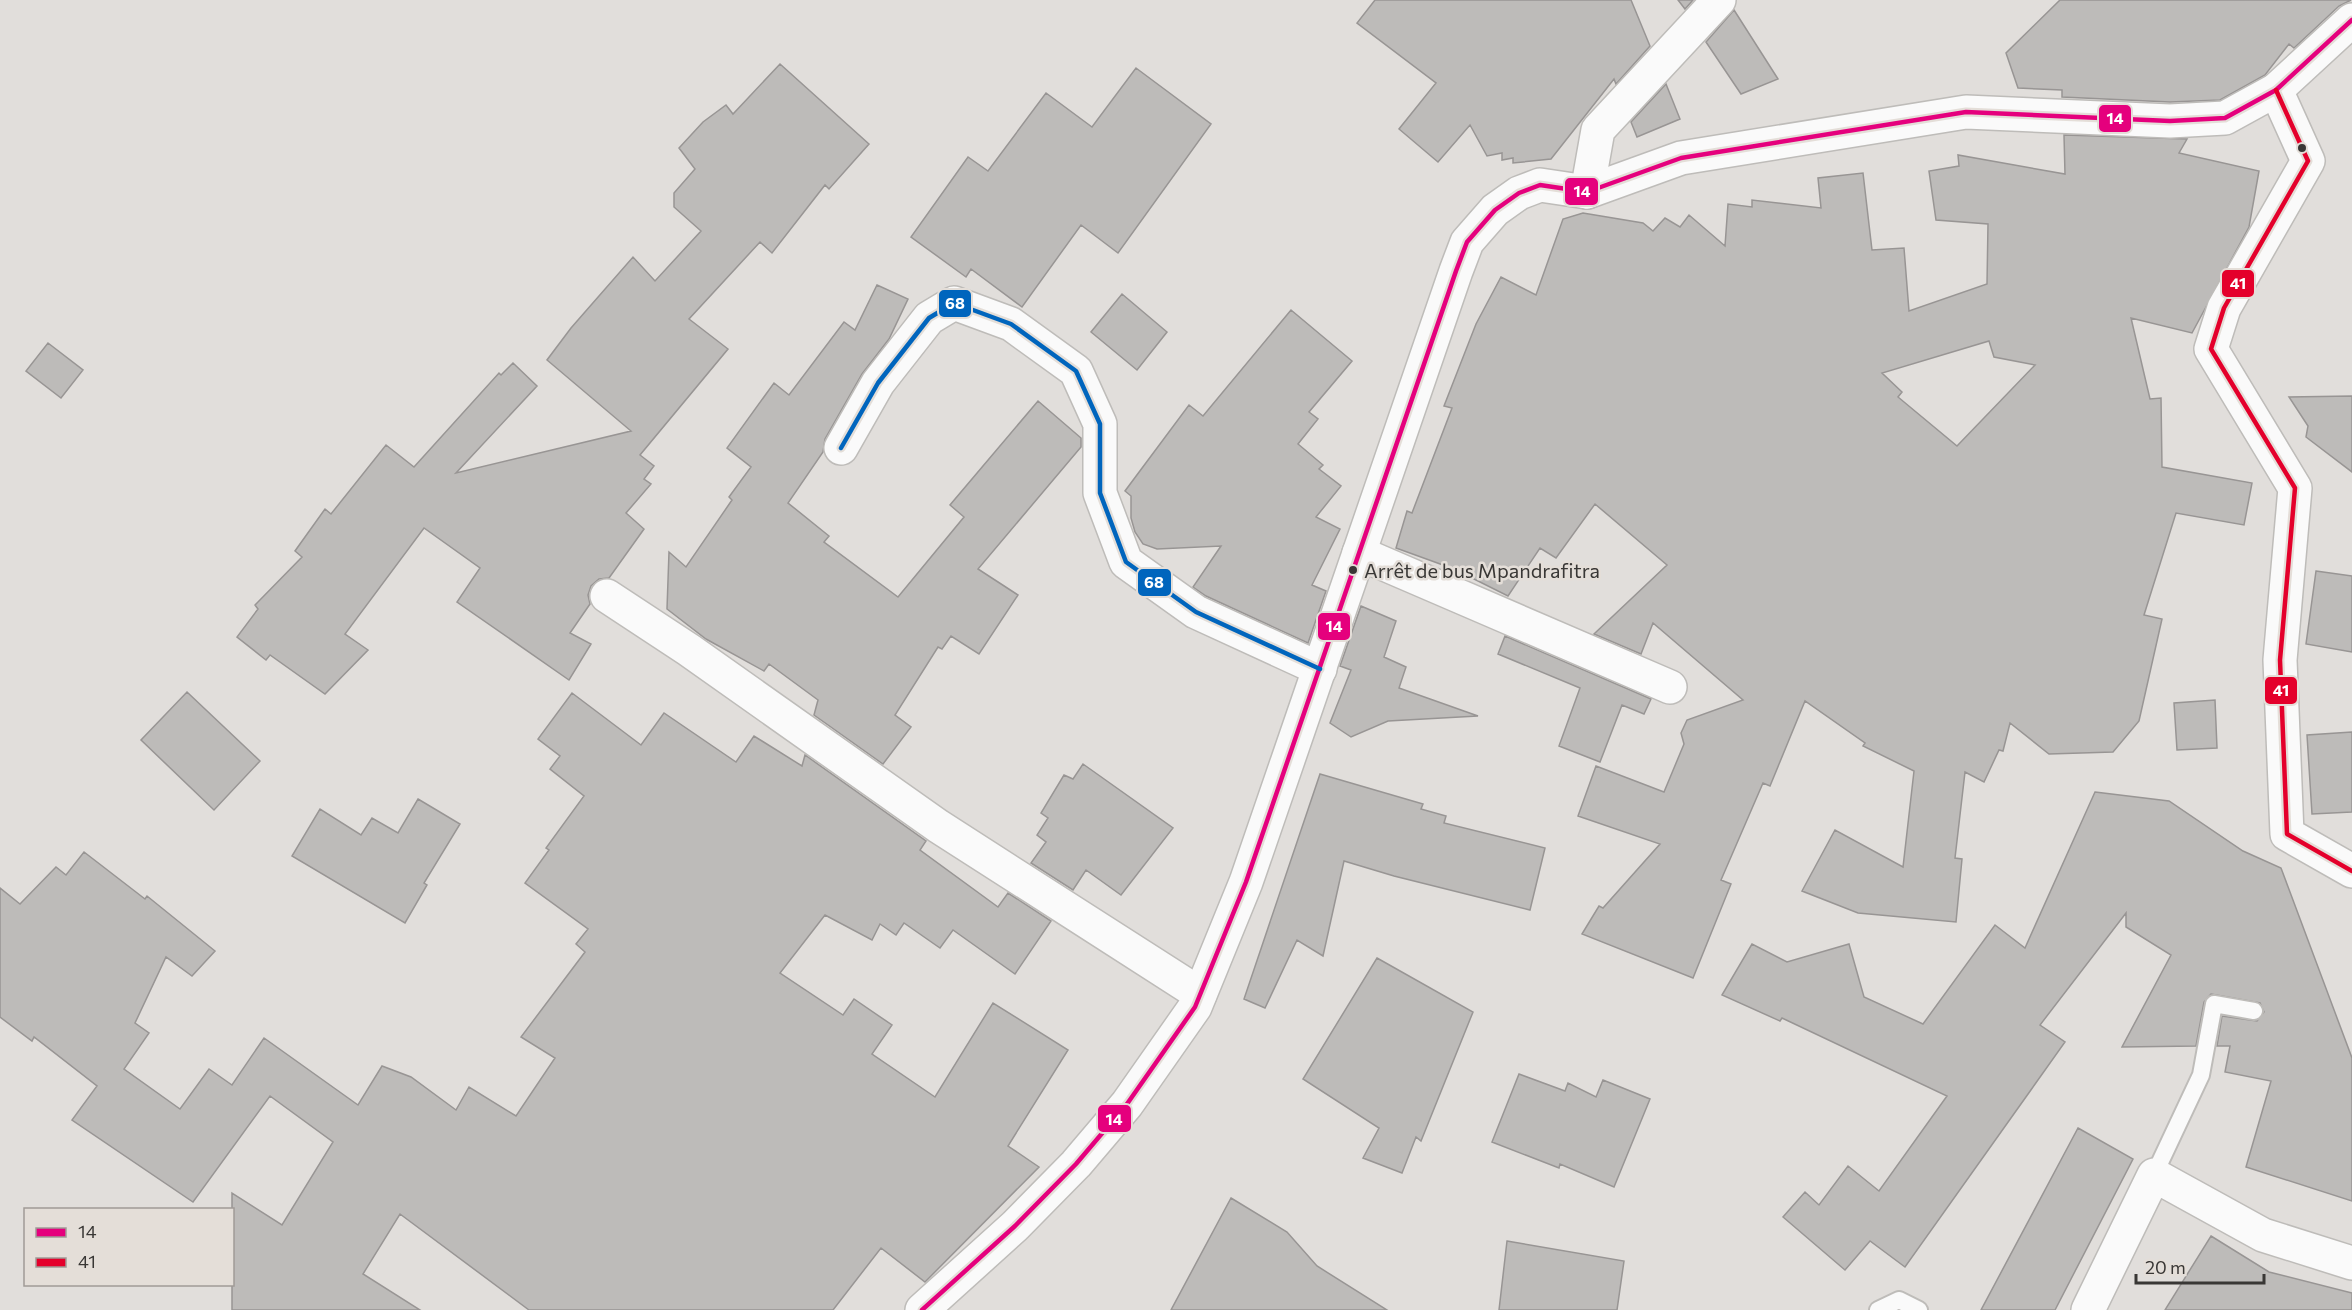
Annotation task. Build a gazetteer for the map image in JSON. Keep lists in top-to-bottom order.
{
  "places": ["Arrêt de bus Mpandrafitra"],
  "lines": ["transit line 14", "transit line 41", "transit line 68"],
  "legend": ["14", "41"],
  "scale_bar": "20 m"
}
